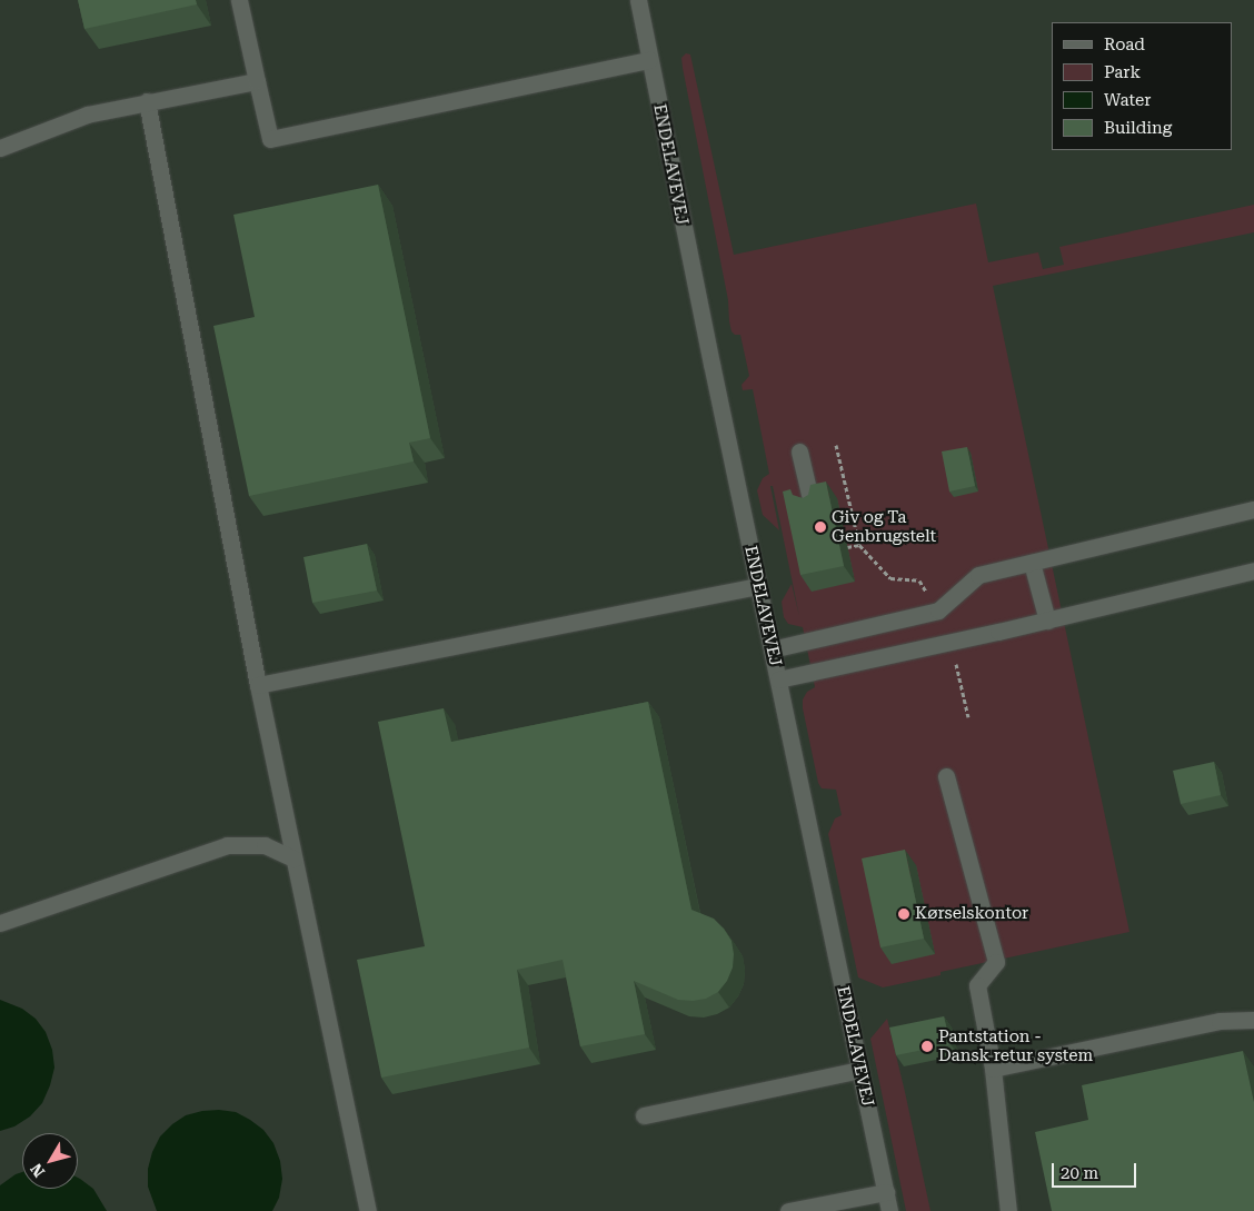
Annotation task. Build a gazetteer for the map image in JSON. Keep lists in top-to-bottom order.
{
  "streets": {
    "street": ["ENDELAVEVEJ"]
  },
  "places": ["Giv og Ta Genbrugstelt", "Kørselskontor", "Pantstation - Dansk retur system"],
  "legend": [
    "Road",
    "Park",
    "Water",
    "Building"
  ],
  "scale_bar": "20 m",
  "north": "bottom left"
}
